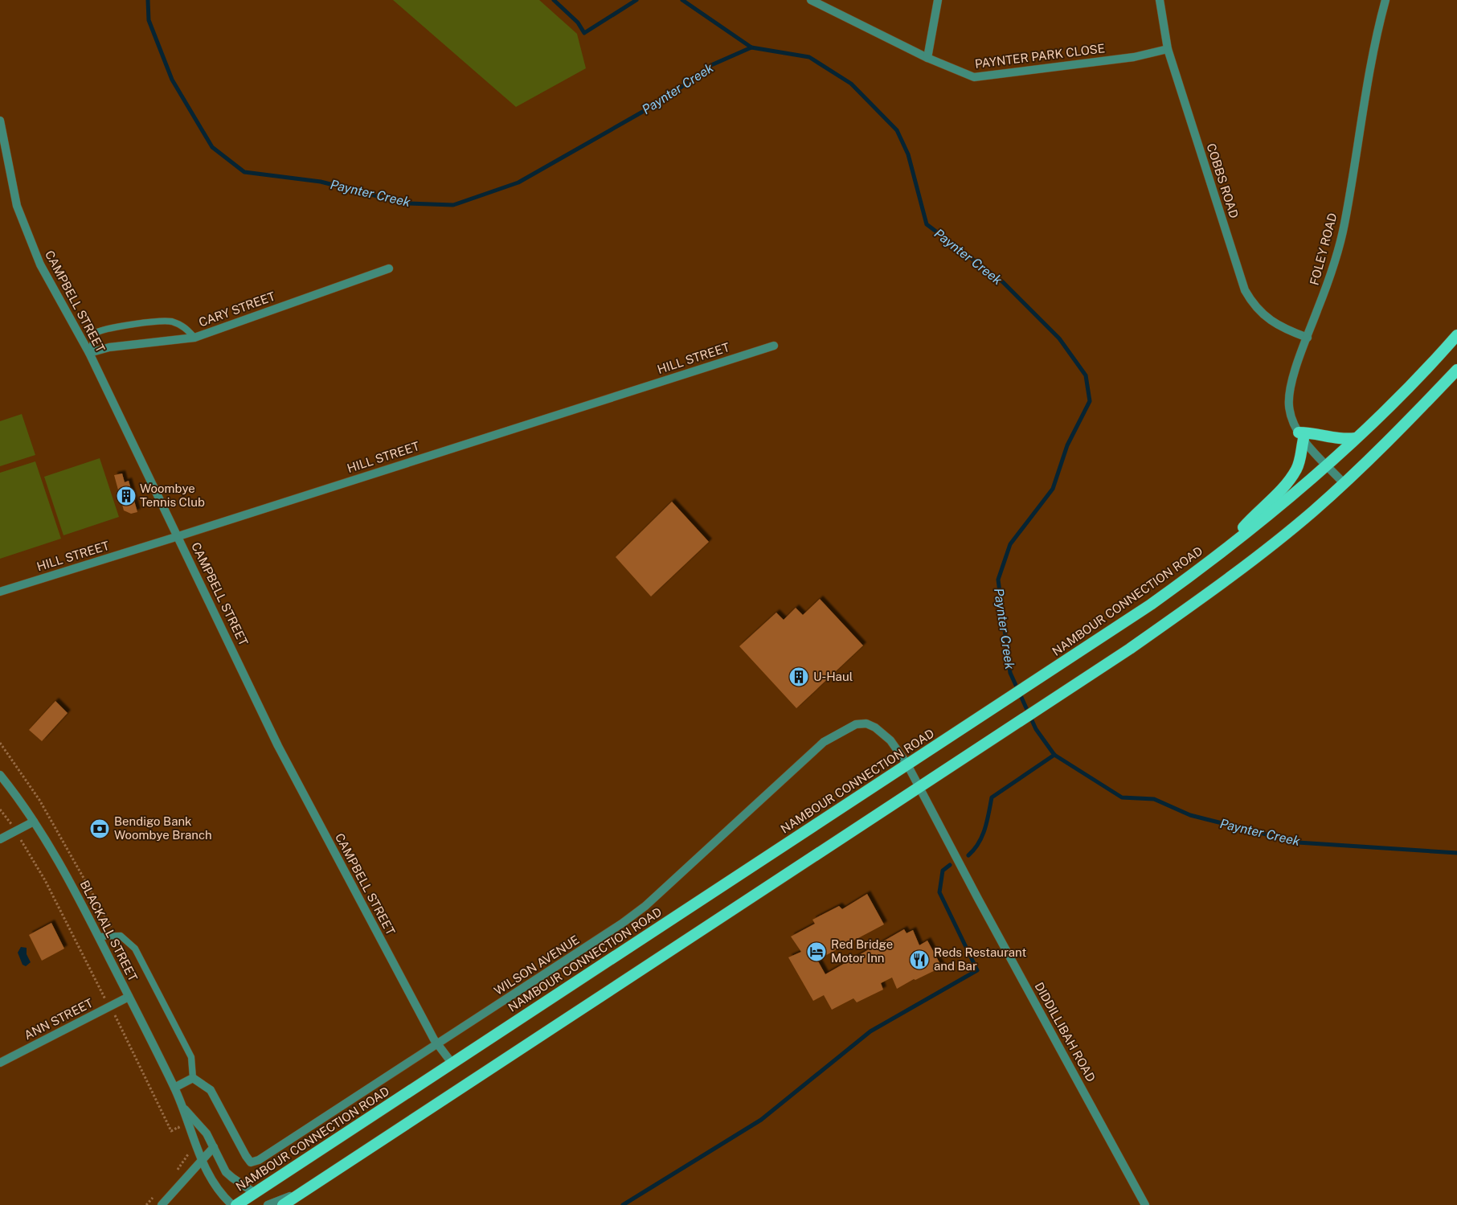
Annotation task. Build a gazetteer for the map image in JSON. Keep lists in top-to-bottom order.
{
  "streets": {
    "highway": ["NAMBOUR CONNECTION ROAD"],
    "street": [
      "PAYNTER PARK CLOSE",
      "COBBS ROAD",
      "FOLEY ROAD",
      "CAMPBELL STREET",
      "CARY STREET",
      "HILL STREET",
      "BLACKALL STREET",
      "WILSON AVENUE",
      "ANN STREET",
      "DIDDILLIBAH ROAD"
    ]
  },
  "crossings": [
    ["PAYNTER PARK CLOSE", "COBBS ROAD"],
    ["COBBS ROAD", "FOLEY ROAD"],
    ["FOLEY ROAD", "NAMBOUR CONNECTION ROAD"],
    ["CAMPBELL STREET", "CARY STREET"],
    ["CAMPBELL STREET", "HILL STREET"],
    ["CAMPBELL STREET", "NAMBOUR CONNECTION ROAD"],
    ["CAMPBELL STREET", "WILSON AVENUE"],
    ["NAMBOUR CONNECTION ROAD", "BLACKALL STREET"],
    ["NAMBOUR CONNECTION ROAD", "WILSON AVENUE"],
    ["NAMBOUR CONNECTION ROAD", "DIDDILLIBAH ROAD"],
    ["BLACKALL STREET", "ANN STREET"],
    ["WILSON AVENUE", "DIDDILLIBAH ROAD"]
  ],
  "water": ["Paynter Creek"],
  "places": {
    "building": ["Woombye Tennis Club", "U-Haul"],
    "bank": ["Bendigo Bank Woombye Branch"],
    "hotel": ["Red Bridge Motor Inn"],
    "restaurant": ["Reds Restaurant and Bar"]
  }
}
